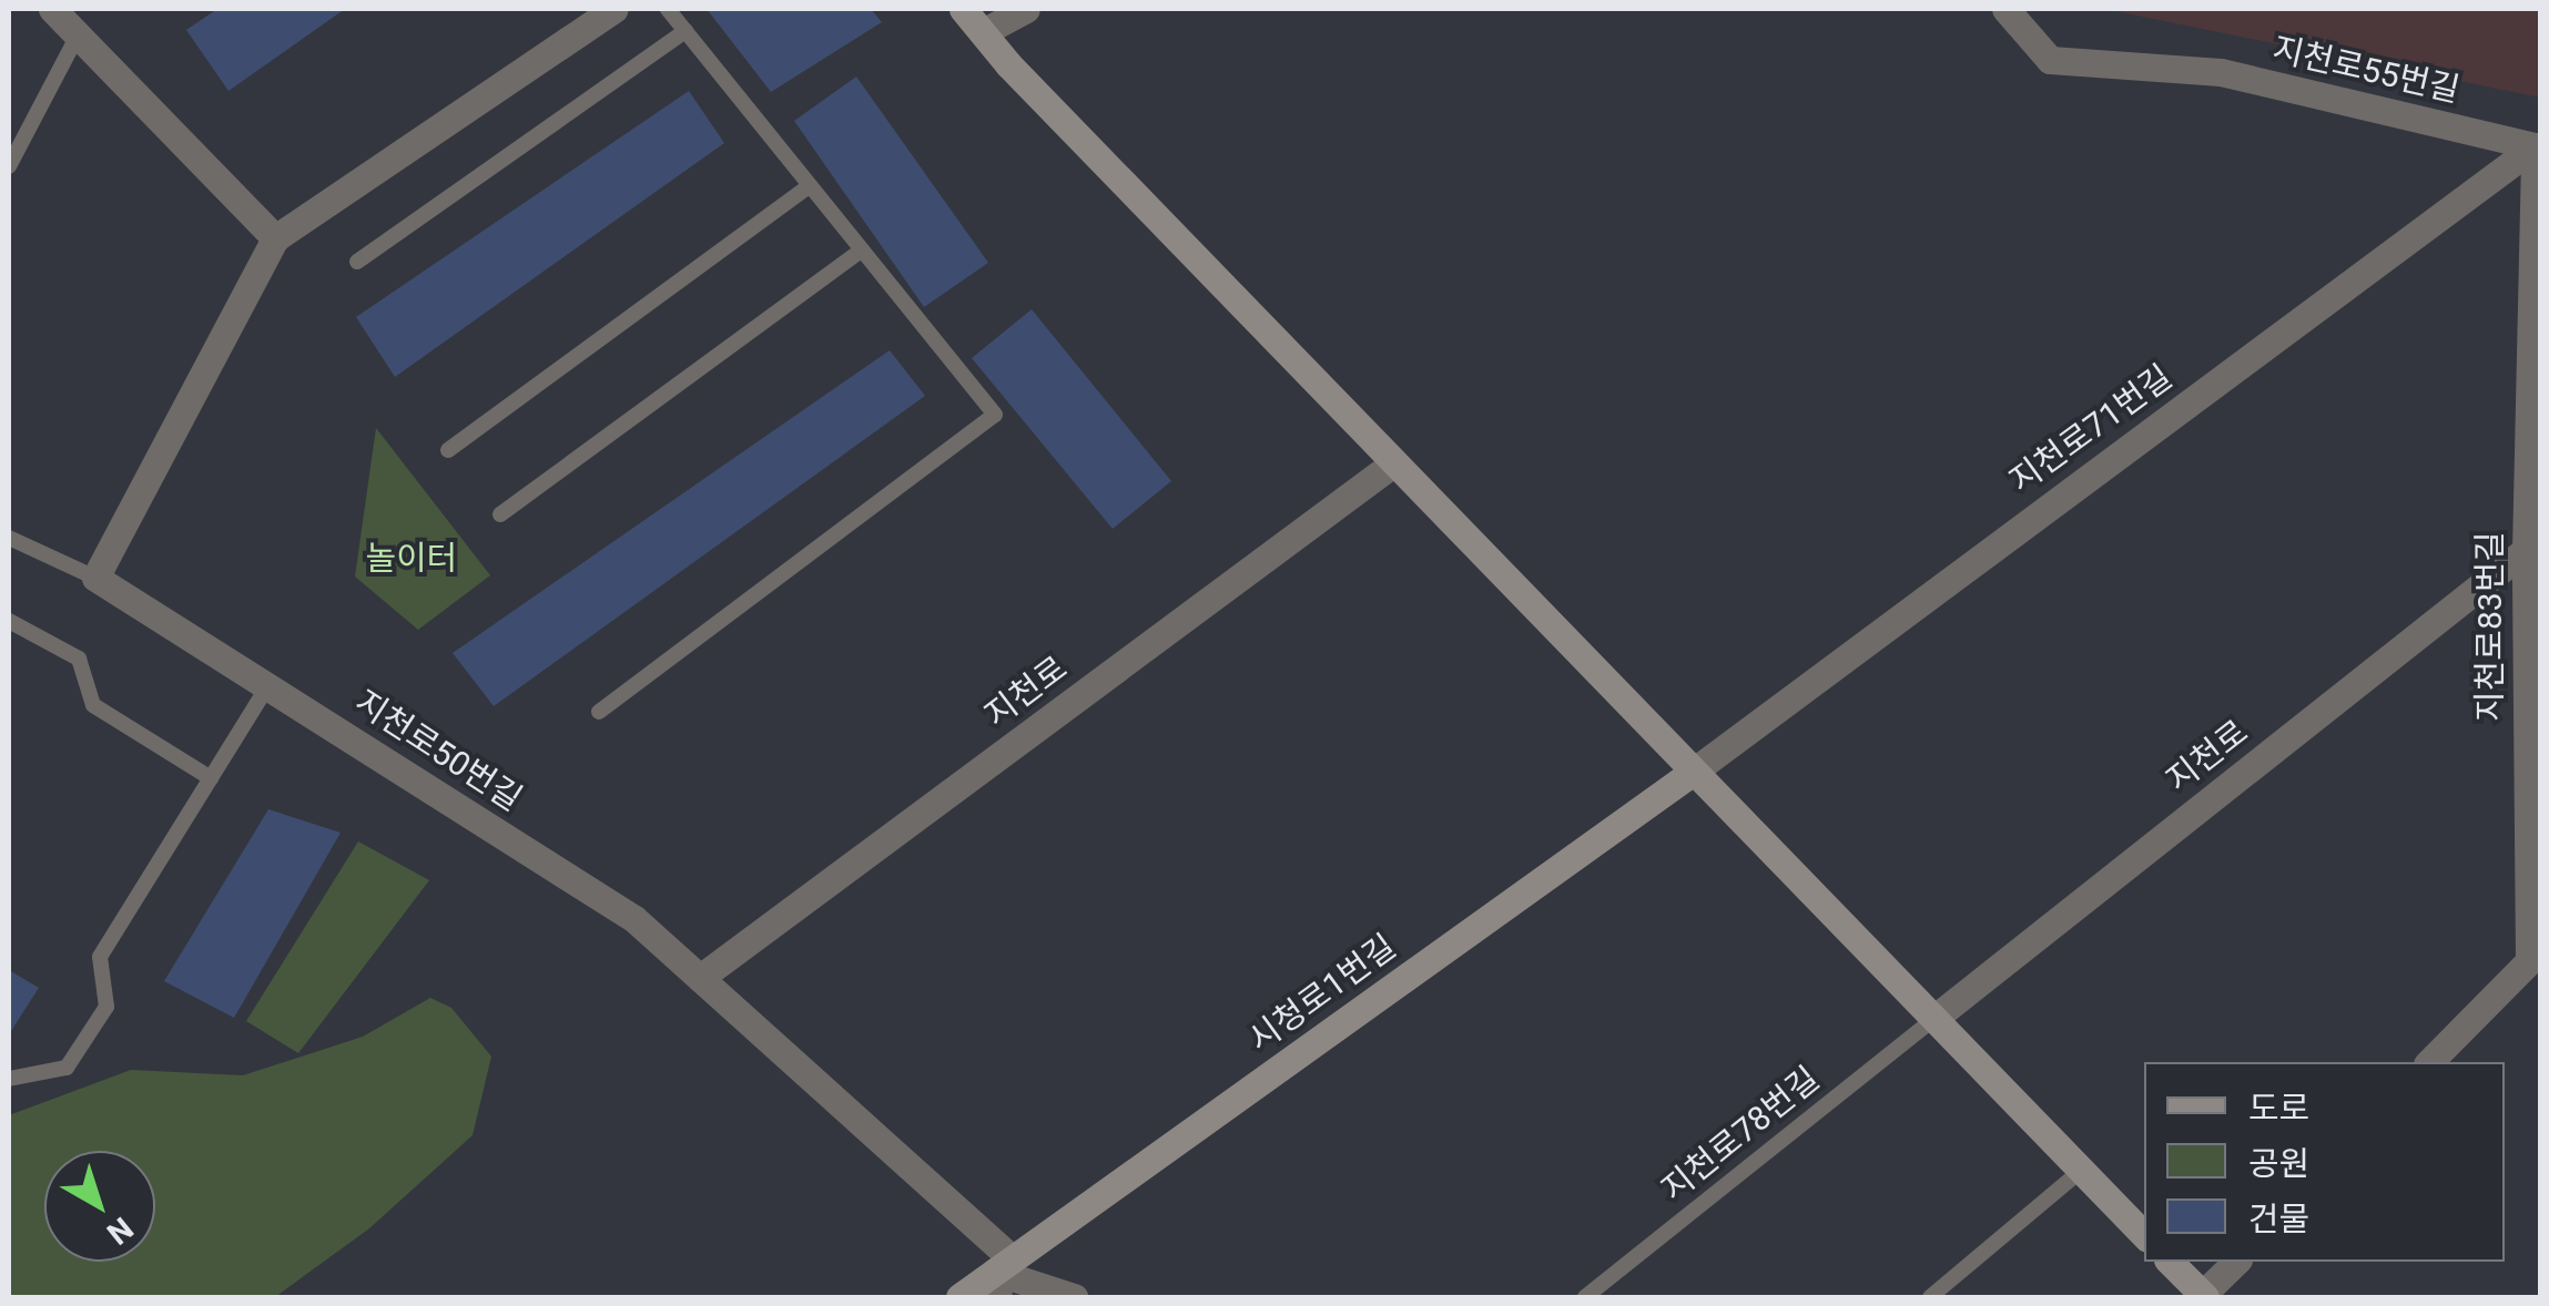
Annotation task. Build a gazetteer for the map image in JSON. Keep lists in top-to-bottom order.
{
  "streets": {
    "main road": ["시청로1번길"],
    "street": [
      "지천로55번길",
      "지천로71번길",
      "지천로83번길",
      "지천로",
      "지천로50번길"
    ],
    "lane": ["지천로78번길"]
  },
  "crossings": [
    ["지천로55번길", "지천로71번길"],
    ["지천로55번길", "지천로83번길"],
    ["지천로71번길", "지천로83번길"],
    ["지천로71번길", "시청로1번길"],
    ["지천로83번길", "지천로"],
    ["지천로", "지천로50번길"],
    ["지천로", "지천로78번길"],
    ["지천로50번길", "시청로1번길"]
  ],
  "parks": ["놀이터"],
  "legend": ["도로", "공원", "건물"],
  "north": "bottom right"
}
